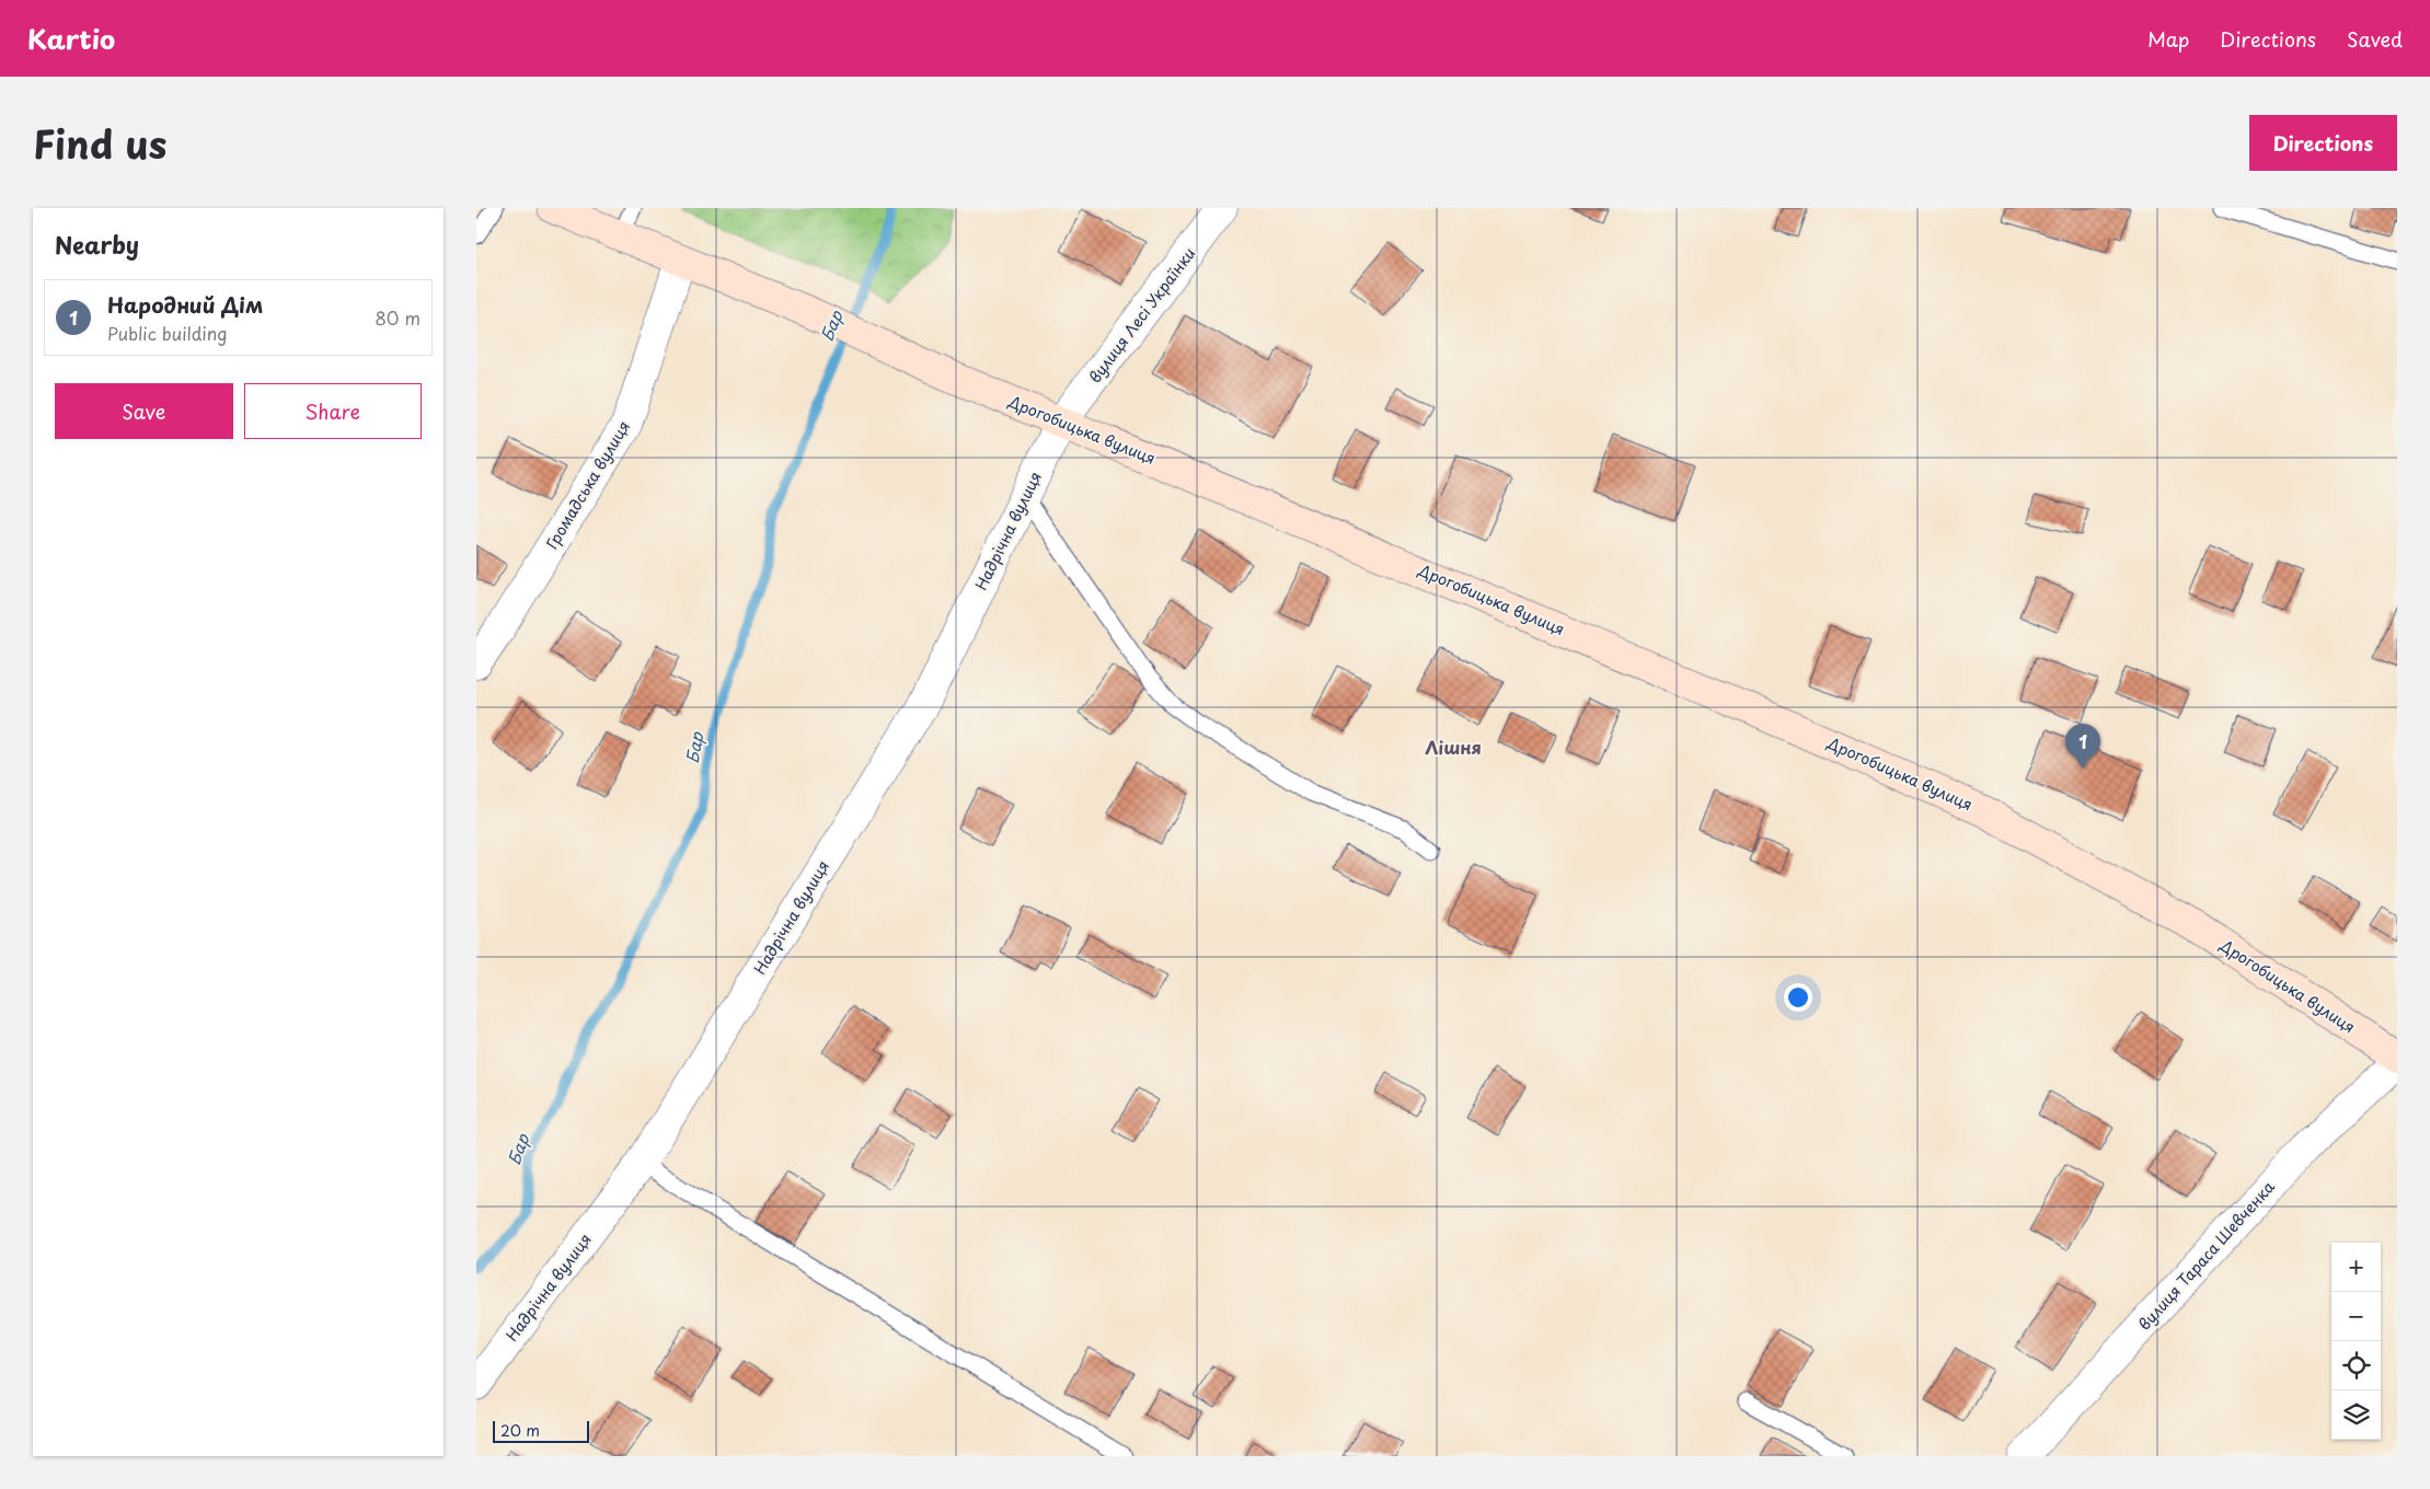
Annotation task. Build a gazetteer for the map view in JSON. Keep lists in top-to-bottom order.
{
  "streets": {
    "main road": ["Дрогобицька вулиця"],
    "street": [
      "вулиця Лесі Українки",
      "Громадська вулиця",
      "Надрічна вулиця",
      "вулиця Тараса Шевченка"
    ]
  },
  "crossings": [
    ["вулиця Лесі Українки", "Дрогобицька вулиця"],
    ["вулиця Лесі Українки", "Надрічна вулиця"],
    ["Дрогобицька вулиця", "Громадська вулиця"],
    ["Дрогобицька вулиця", "Надрічна вулиця"]
  ],
  "districts": ["Лішня"],
  "water": ["Бар"],
  "scale_bar": "20 m",
  "page": {
    "header": "Kartio",
    "nav": ["Map", "Directions", "Saved"],
    "title": "Find us",
    "buttons": [
      "Directions",
      ["Save", "Share"]
    ],
    "heading": "Nearby",
    "list": [
      {
        "mark": "1",
        "name": "Народний Дім",
        "note": "Public building",
        "value": "80 m"
      }
    ],
    "pins": "1",
    "map_buttons": ["+", "−"],
    "scale": "20 m"
  }
}
